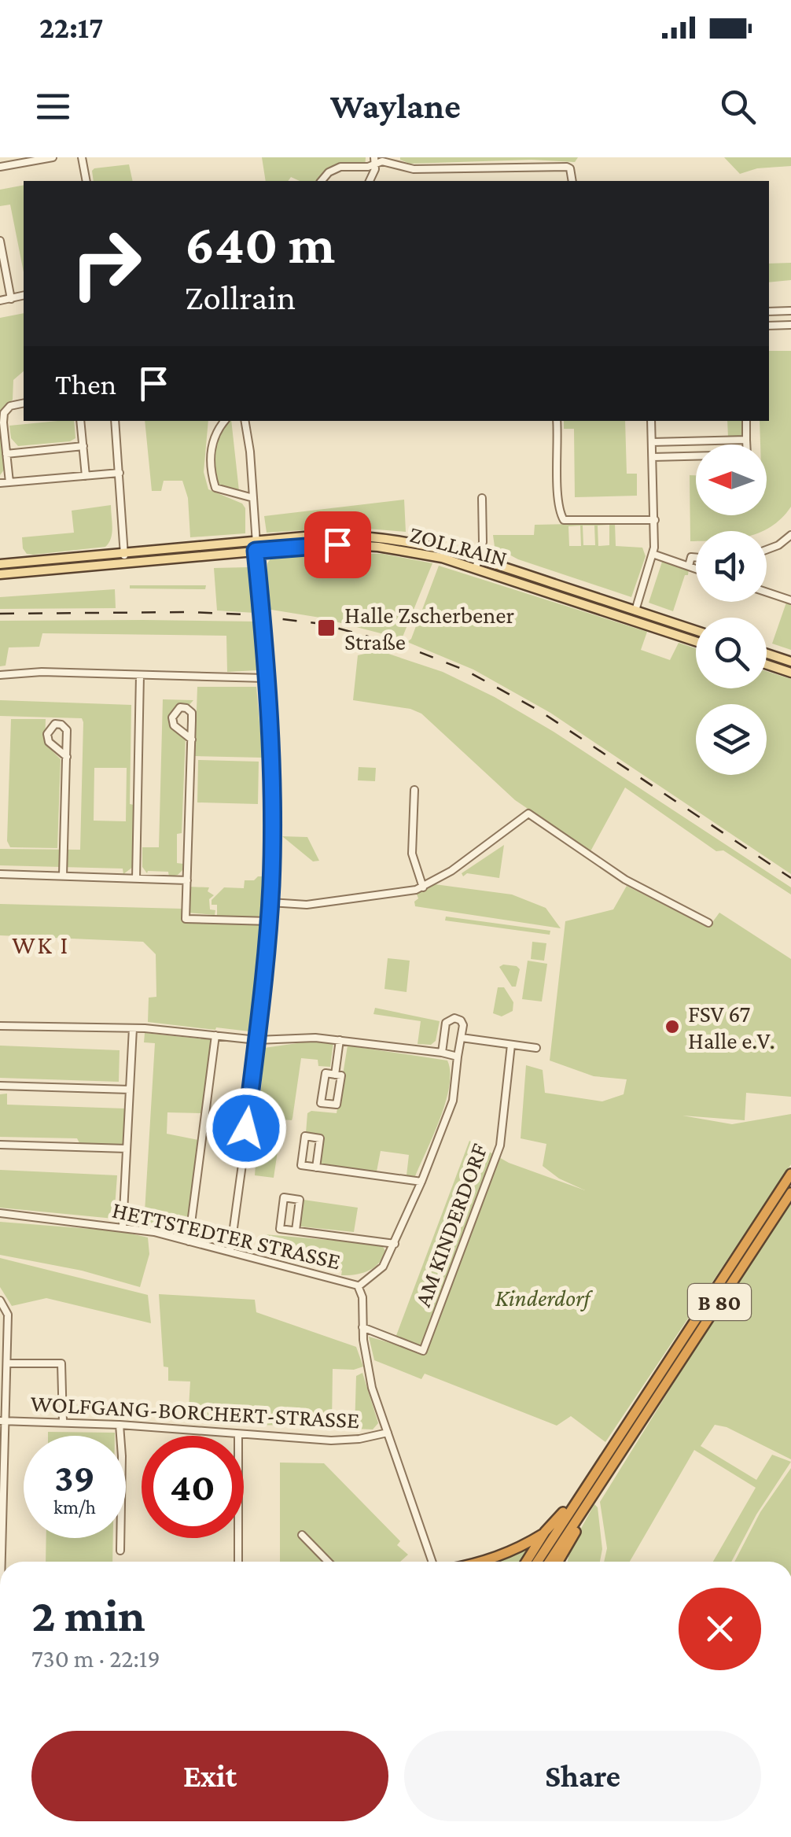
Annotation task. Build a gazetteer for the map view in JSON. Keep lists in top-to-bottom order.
{
  "streets": {
    "highway": ["B 80"],
    "main road": ["ZOLLRAIN"],
    "street": ["AM KINDERDORF", "HETTSTEDTER STRASSE", "WOLFGANG-BORCHERT-STRASSE"]
  },
  "crossings": [
    ["AM KINDERDORF", "HETTSTEDTER STRASSE"],
    ["HETTSTEDTER STRASSE", "WOLFGANG-BORCHERT-STRASSE"]
  ],
  "districts": ["WK I"],
  "parks": ["Kinderdorf"],
  "places": {
    "transit": ["Halle Zscherbener Straße"],
    "other": ["FSV 67 Halle e.V."]
  },
  "north": "left",
  "page": {
    "status": "22:17",
    "header": "Waylane",
    "turn": ["640 m", "Zollrain"],
    "then": "Then",
    "speed": "39 km/h",
    "limit": "40",
    "heading": ["2 min", "730 m · 22:19"],
    "buttons": ["Exit", "Share"]
  }
}
